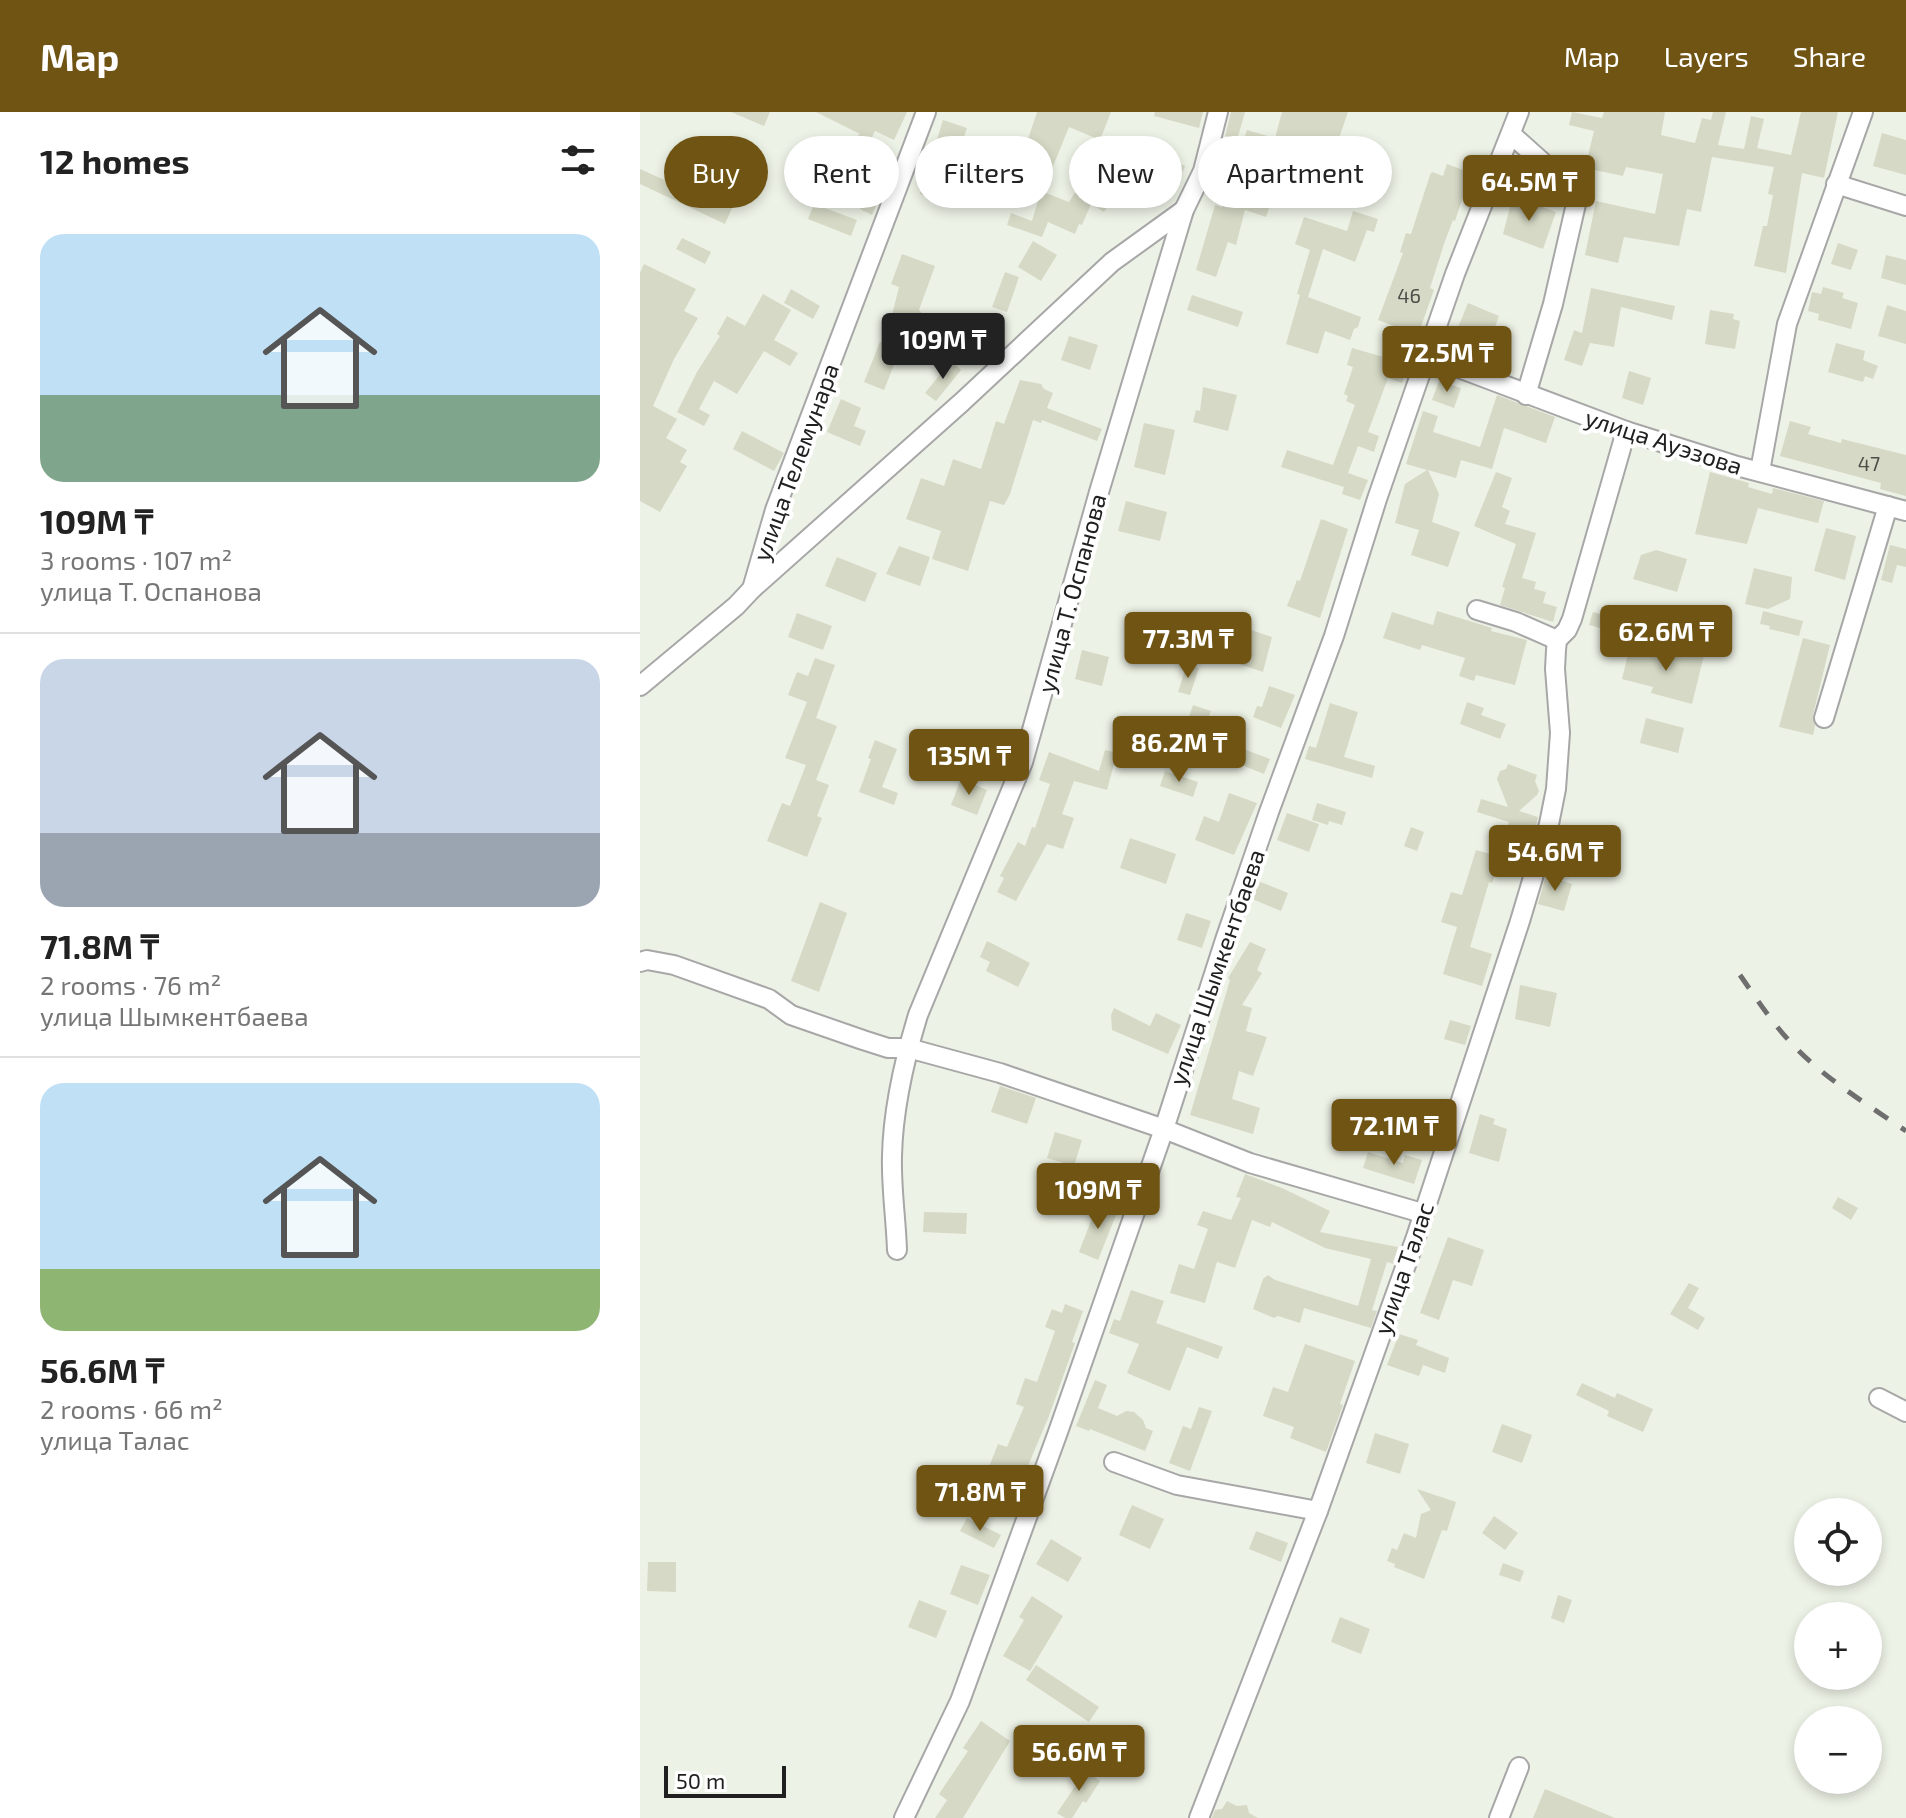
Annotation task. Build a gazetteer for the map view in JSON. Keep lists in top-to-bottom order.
{
  "streets": {
    "street": [
      "улица Ауэзова",
      "улица Телемунара",
      "улица Т. Оспанова",
      "улица Шымкентбаева",
      "улица Талас"
    ]
  },
  "crossings": [
    ["улица Ауэзова", "улица Шымкентбаева"],
    ["улица Ауэзова", "улица Талас"],
    ["улица Телемунара", "улица Т. Оспанова"]
  ],
  "house_numbers": ["46", "47"],
  "scale_bar": "50 m",
  "page": {
    "header": "Map",
    "nav": ["Map", "Layers", "Share"],
    "heading": "12 homes",
    "chip": [
      "Buy",
      "Rent",
      "Filters",
      "New",
      "Apartment"
    ],
    "price": [
      "64.5M ₸",
      "109M ₸",
      "72.5M ₸",
      "62.6M ₸",
      "77.3M ₸",
      "86.2M ₸",
      "135M ₸",
      "54.6M ₸",
      "72.1M ₸",
      "109M ₸",
      "71.8M ₸",
      "56.6M ₸"
    ],
    "list": [
      {
        "name": "109M ₸",
        "note": "3 rooms · 107 m² · улица Т. Оспанова"
      },
      {
        "name": "71.8M ₸",
        "note": "2 rooms · 76 m² · улица Шымкентбаева"
      },
      {
        "name": "56.6M ₸",
        "note": "2 rooms · 66 m² · улица Талас"
      }
    ],
    "map_buttons": ["+", "−"],
    "scale": "50 m"
  }
}
